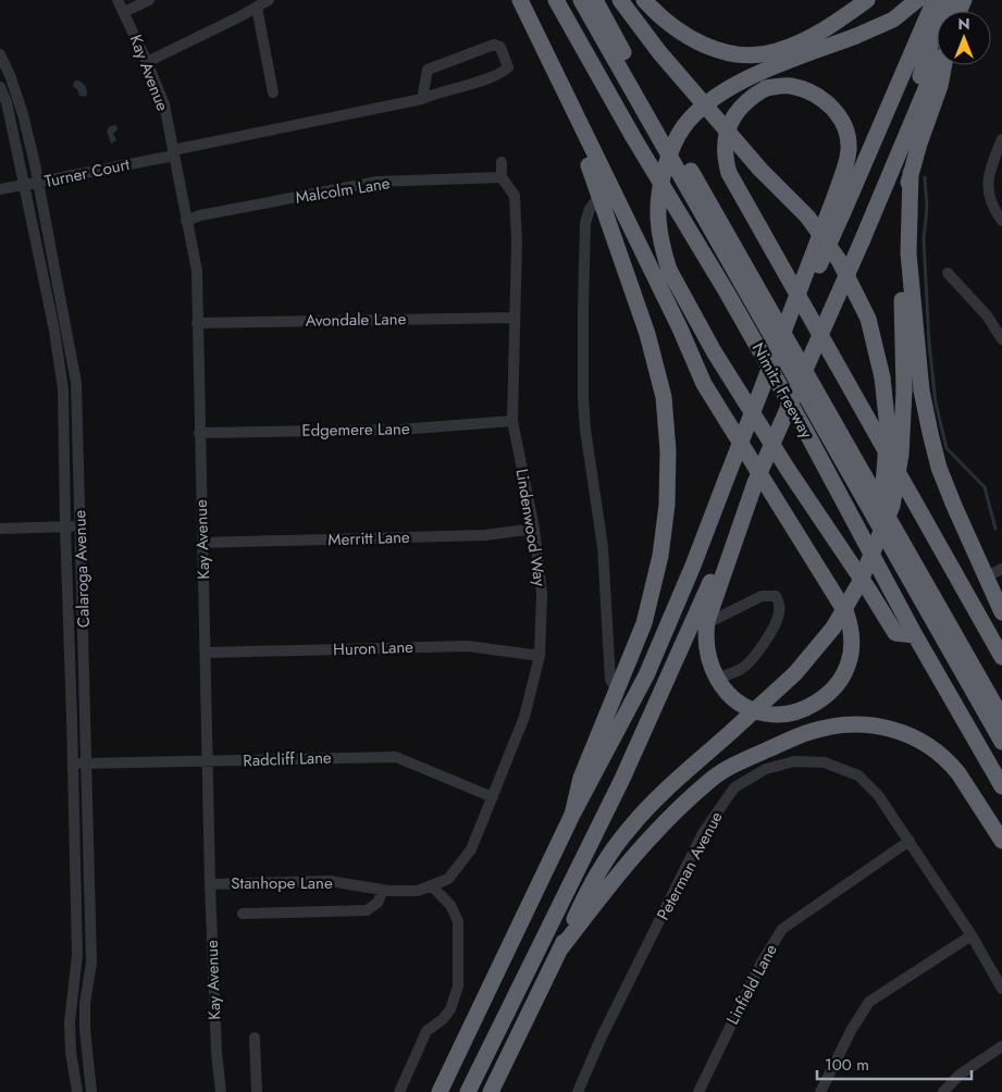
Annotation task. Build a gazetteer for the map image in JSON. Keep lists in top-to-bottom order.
{
  "streets": {
    "highway": ["Nimitz Freeway"],
    "street": [
      "Kay Avenue",
      "Turner Court",
      "Malcolm Lane",
      "Avondale Lane",
      "Edgemere Lane",
      "Lindenwood Way",
      "Merritt Lane",
      "Calaroga Avenue",
      "Huron Lane",
      "Radcliff Lane",
      "Peterman Avenue",
      "Stanhope Lane",
      "Linfield Lane"
    ]
  },
  "crossings": [
    ["Kay Avenue", "Turner Court"],
    ["Kay Avenue", "Malcolm Lane"],
    ["Kay Avenue", "Avondale Lane"],
    ["Kay Avenue", "Edgemere Lane"],
    ["Kay Avenue", "Merritt Lane"],
    ["Kay Avenue", "Huron Lane"],
    ["Kay Avenue", "Radcliff Lane"],
    ["Kay Avenue", "Stanhope Lane"],
    ["Turner Court", "Calaroga Avenue"],
    ["Malcolm Lane", "Lindenwood Way"],
    ["Avondale Lane", "Lindenwood Way"],
    ["Edgemere Lane", "Lindenwood Way"],
    ["Lindenwood Way", "Merritt Lane"],
    ["Lindenwood Way", "Huron Lane"],
    ["Lindenwood Way", "Radcliff Lane"],
    ["Lindenwood Way", "Stanhope Lane"],
    ["Calaroga Avenue", "Radcliff Lane"],
    ["Peterman Avenue", "Linfield Lane"]
  ],
  "scale_bar": "100 m",
  "north": "top"
}
